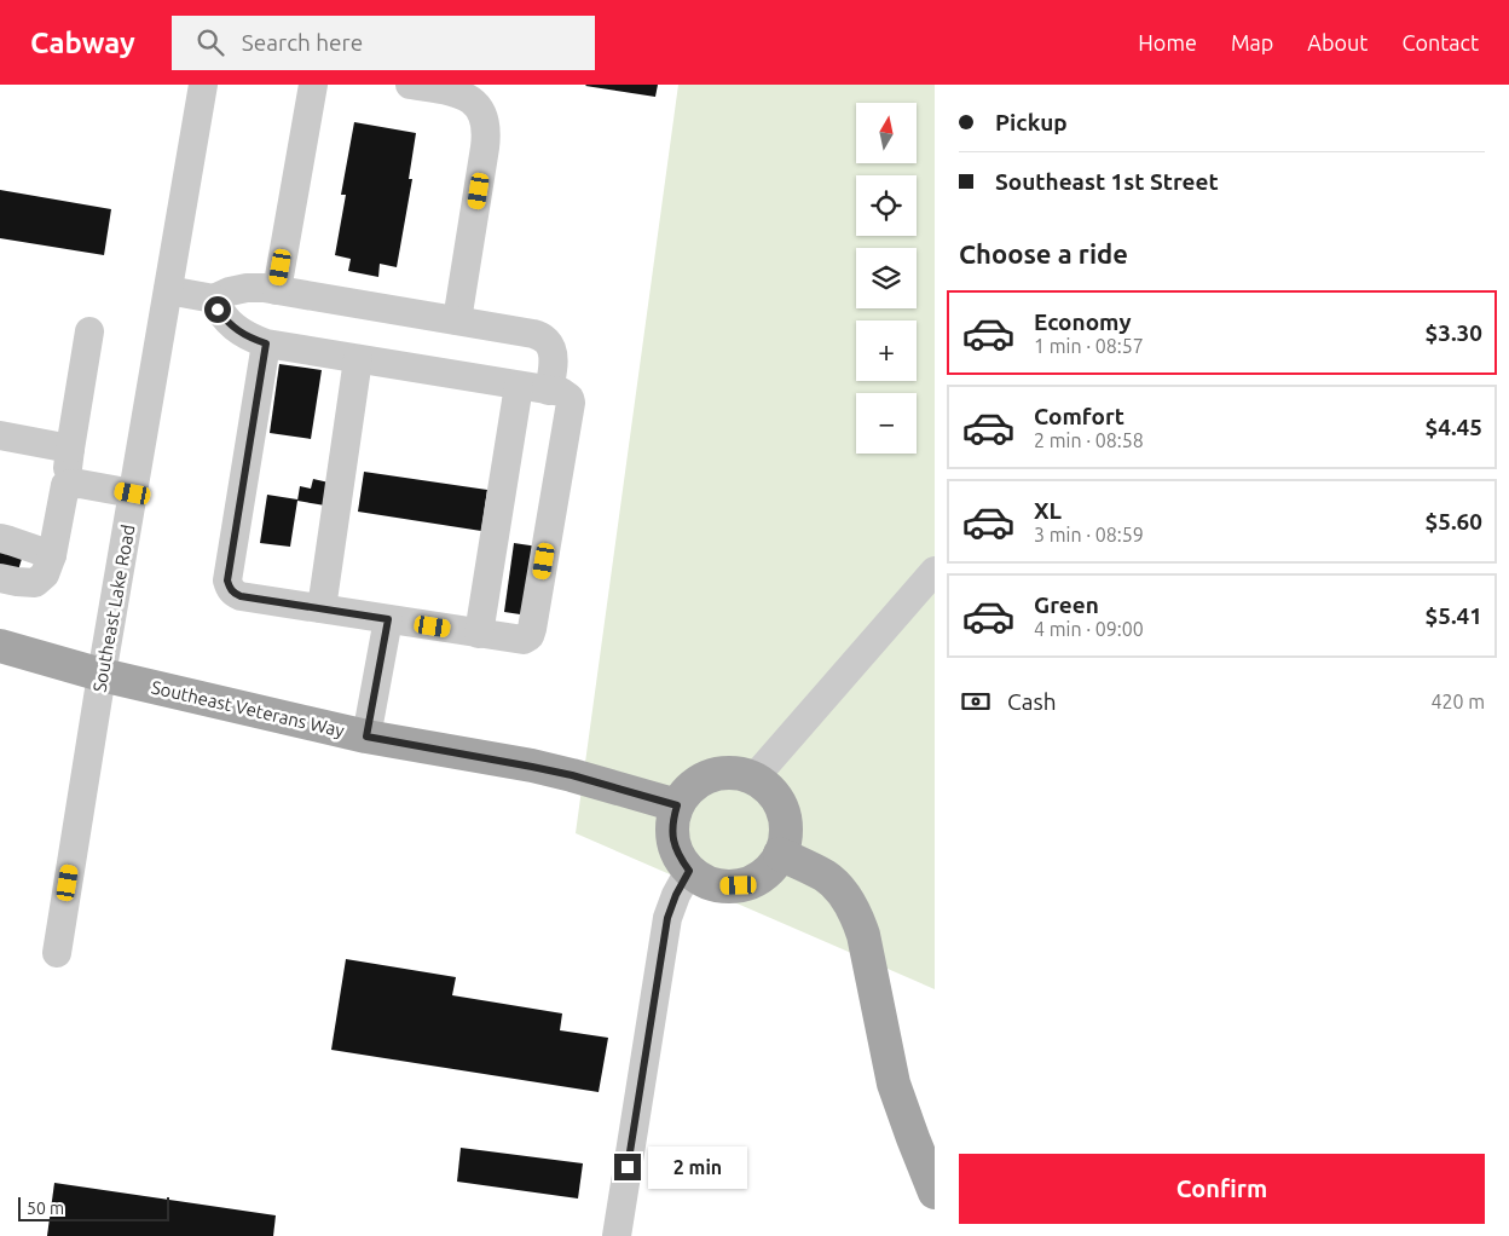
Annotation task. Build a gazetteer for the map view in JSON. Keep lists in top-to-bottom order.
{
  "streets": {
    "main road": ["Southeast Veterans Way"],
    "street": ["Southeast Lake Road"]
  },
  "crossings": [
    ["Southeast Lake Road", "Southeast Veterans Way"]
  ],
  "scale_bar": "50 m",
  "north": "top",
  "page": {
    "header": "Cabway",
    "search": "Search here",
    "nav": [
      "Home",
      "Map",
      "About",
      "Contact"
    ],
    "banner": ["Pickup", "Southeast 1st Street"],
    "map_buttons": ["+", "−"],
    "heading": "Choose a ride",
    "list": [
      {
        "name": "Economy",
        "note": "1 min · 08:57",
        "value": "$3.30"
      },
      {
        "name": "Comfort",
        "note": "2 min · 08:58",
        "value": "$4.45"
      },
      {
        "name": "XL",
        "note": "3 min · 08:59",
        "value": "$5.60"
      },
      {
        "name": "Green",
        "note": "4 min · 09:00",
        "value": "$5.41"
      }
    ],
    "pay": ["Cash", "420 m"],
    "buttons": "Confirm",
    "bubble": "2 min",
    "scale": "50 m"
  }
}
